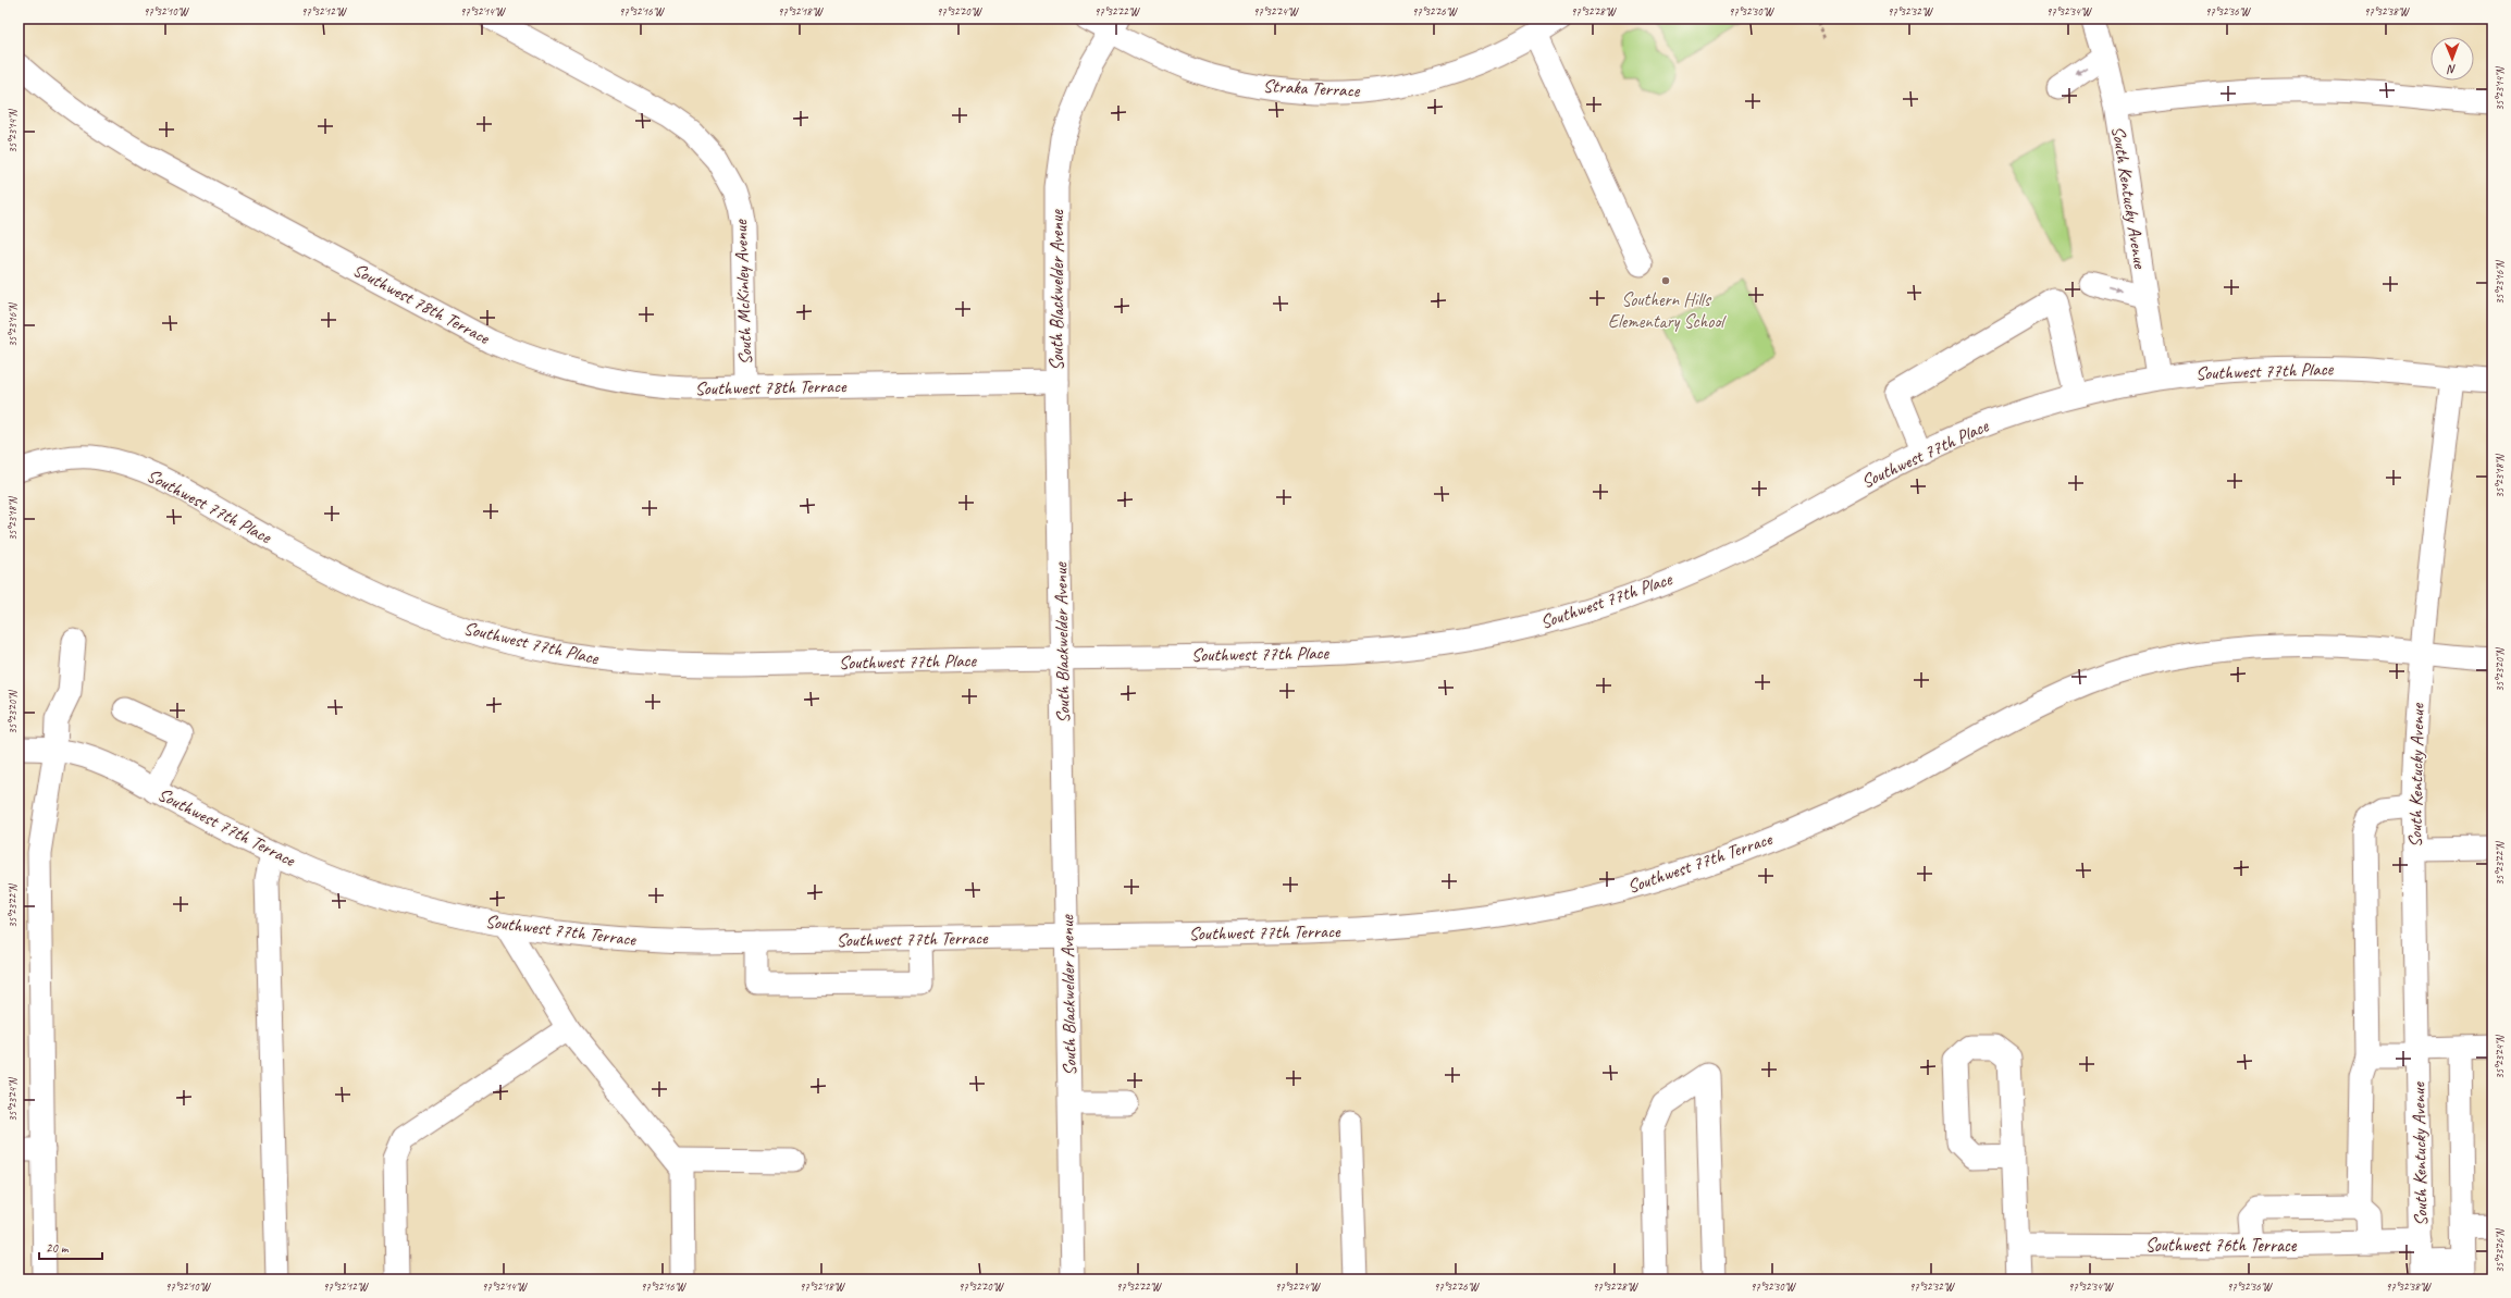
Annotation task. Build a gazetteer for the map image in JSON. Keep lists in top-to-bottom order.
{
  "streets": {
    "street": [
      "Straka Terrace",
      "South Kentucky Avenue",
      "South Blackwelder Avenue",
      "South McKinley Avenue",
      "Southwest 78th Terrace",
      "Southwest 77th Place",
      "Southwest 77th Terrace",
      "Southwest 76th Terrace"
    ]
  },
  "crossings": [
    ["Straka Terrace", "South Blackwelder Avenue"],
    ["South Kentucky Avenue", "Southwest 77th Place"],
    ["South Kentucky Avenue", "Southwest 77th Terrace"],
    ["South Kentucky Avenue", "Southwest 76th Terrace"],
    ["South Blackwelder Avenue", "Southwest 78th Terrace"],
    ["South Blackwelder Avenue", "Southwest 77th Place"],
    ["South Blackwelder Avenue", "Southwest 77th Terrace"],
    ["South McKinley Avenue", "Southwest 78th Terrace"]
  ],
  "places": ["Southern Hills Elementary School"],
  "scale_bar": "20 m",
  "north": "bottom",
  "coordinates": [
    "97°32'10\"W",
    "97°32'12\"W",
    "97°32'14\"W",
    "97°32'16\"W",
    "97°32'18\"W",
    "97°32'20\"W",
    "97°32'22\"W",
    "97°32'24\"W",
    "97°32'26\"W",
    "97°32'28\"W",
    "97°32'30\"W",
    "97°32'32\"W",
    "97°32'34\"W",
    "97°32'36\"W",
    "97°32'38\"W",
    "35°23'14\"N",
    "35°23'16\"N",
    "35°23'18\"N",
    "35°23'20\"N",
    "35°23'22\"N",
    "35°23'24\"N",
    "35°23'26\"N"
  ]
}
